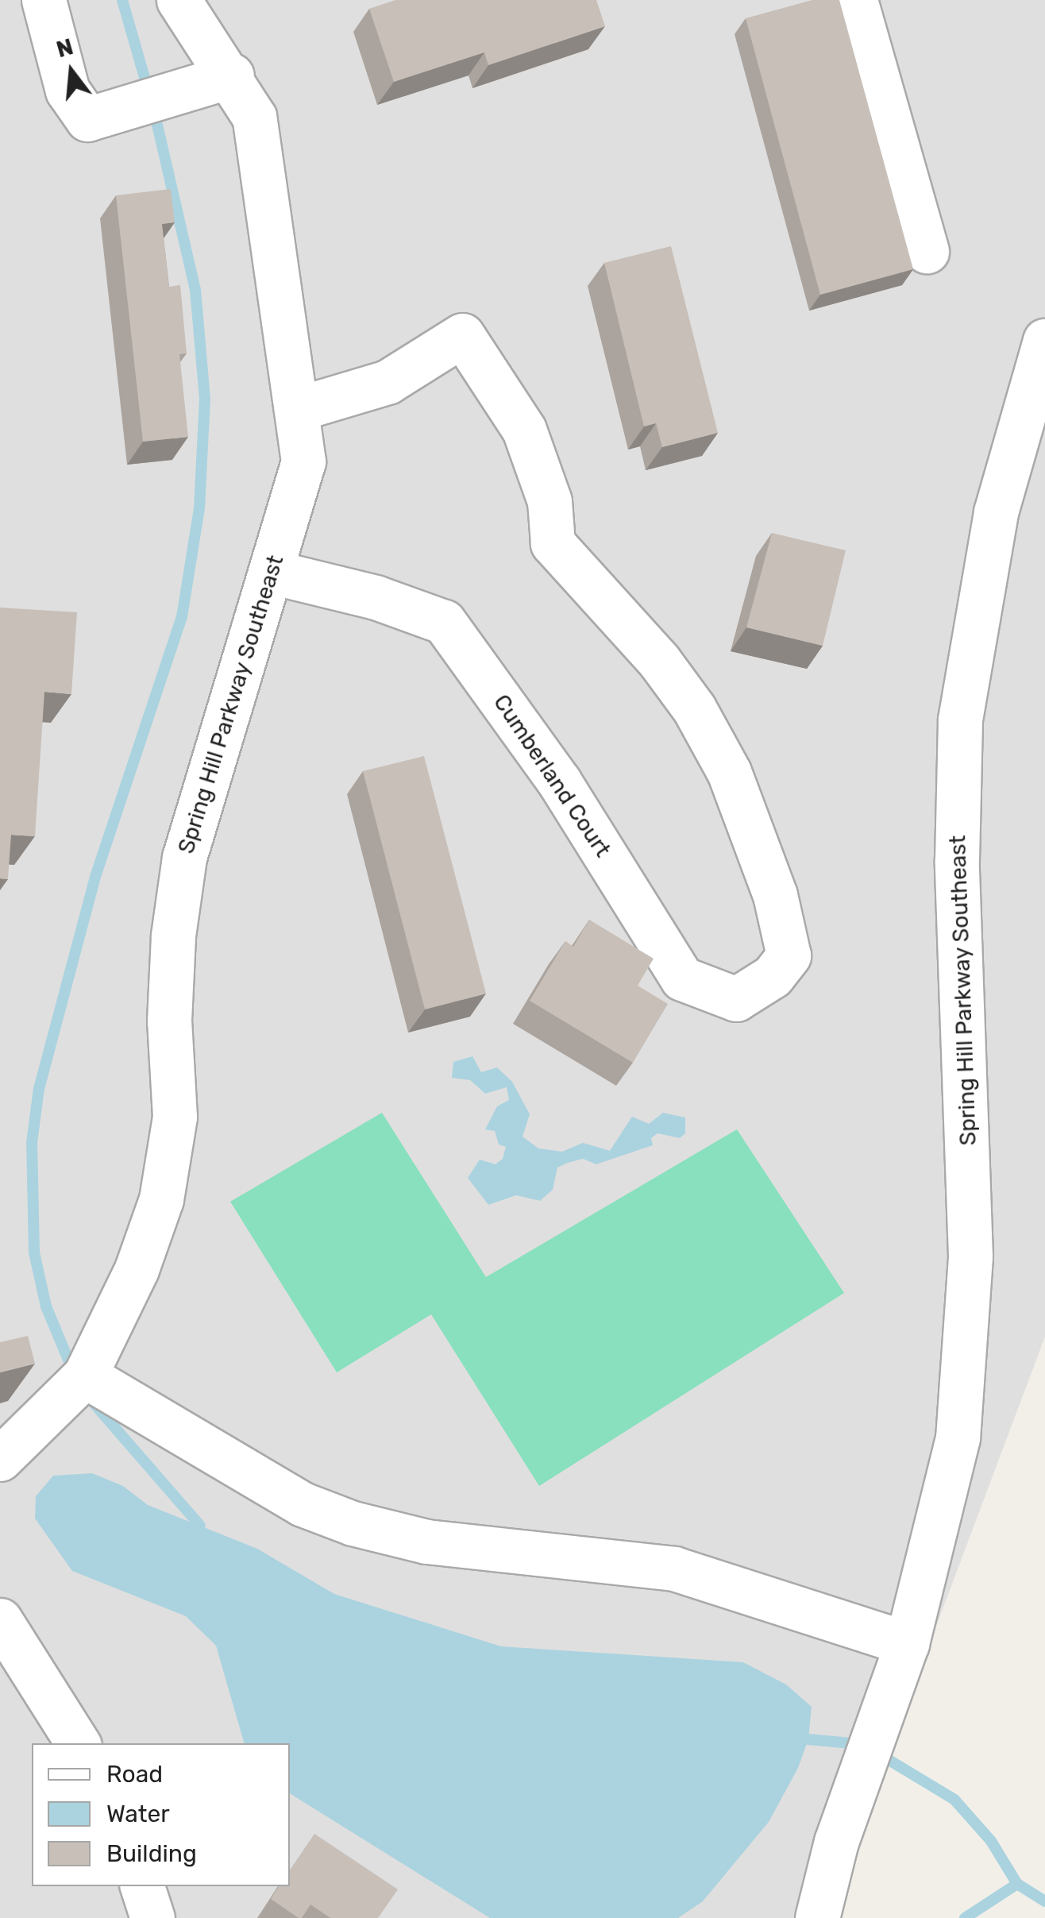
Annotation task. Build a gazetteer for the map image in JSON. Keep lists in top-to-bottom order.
{
  "streets": {
    "street": ["Spring Hill Parkway Southeast", "Cumberland Court"]
  },
  "crossings": [
    ["Spring Hill Parkway Southeast", "Cumberland Court"]
  ],
  "legend": ["Road", "Water", "Building"],
  "north": "top"
}
